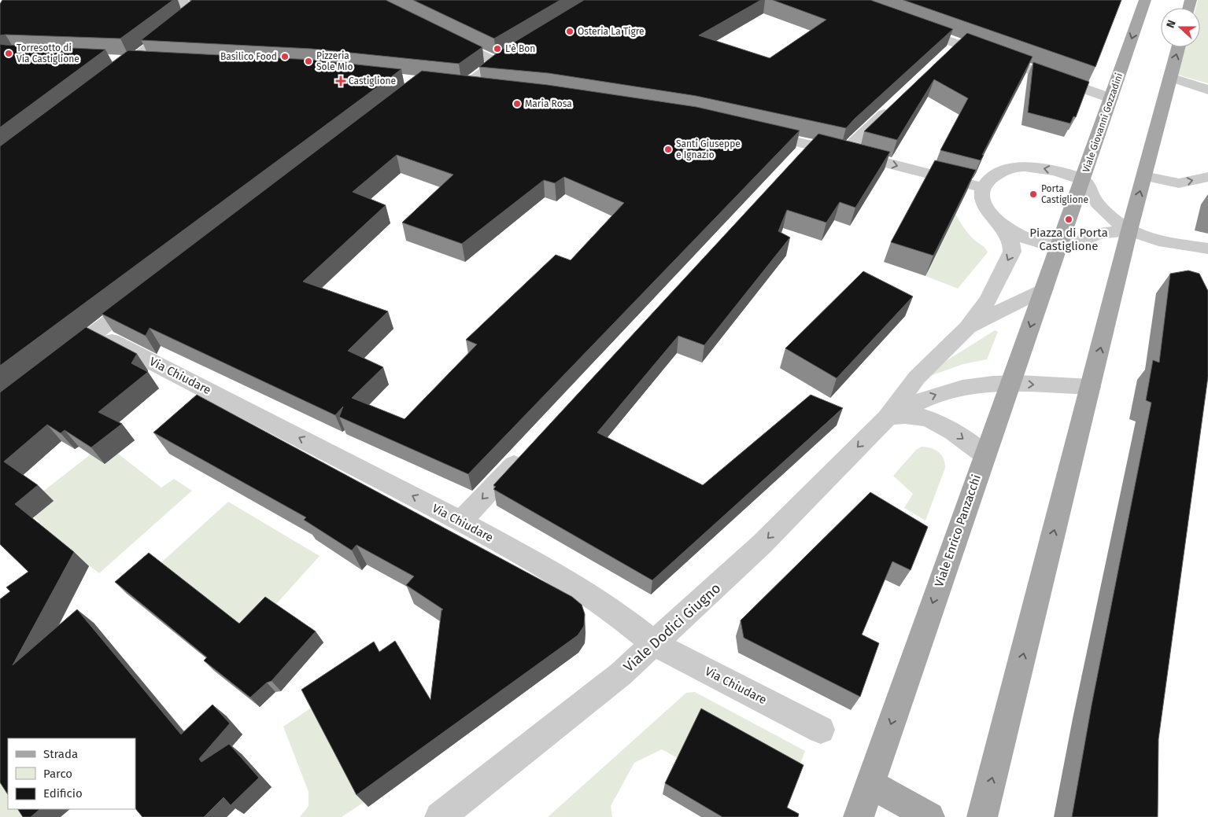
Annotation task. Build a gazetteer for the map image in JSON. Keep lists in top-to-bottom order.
{
  "streets": {
    "main road": ["Viale Giovanni Gozzadini", "Viale Enrico Panzacchi"],
    "street": ["Via Chiudare", "Viale Dodici Giugno"]
  },
  "crossings": [
    ["Viale Giovanni Gozzadini", "Viale Enrico Panzacchi"],
    ["Via Chiudare", "Viale Dodici Giugno"],
    ["Viale Enrico Panzacchi", "Viale Dodici Giugno"]
  ],
  "one_way": ["Via Chiudare"],
  "places": {
    "other": [
      "Osteria La Tigre",
      "L'è Bon",
      "Torresotto di Via Castiglione",
      "Basilico Food",
      "Pizzeria Sole Mio",
      "Maria Rosa",
      "Santi Giuseppe e Ignazio",
      "Porta Castiglione",
      "Piazza di Porta Castiglione"
    ],
    "health": ["Castiglione"]
  },
  "legend": ["Strada", "Parco", "Edificio"],
  "north": "left"
}
